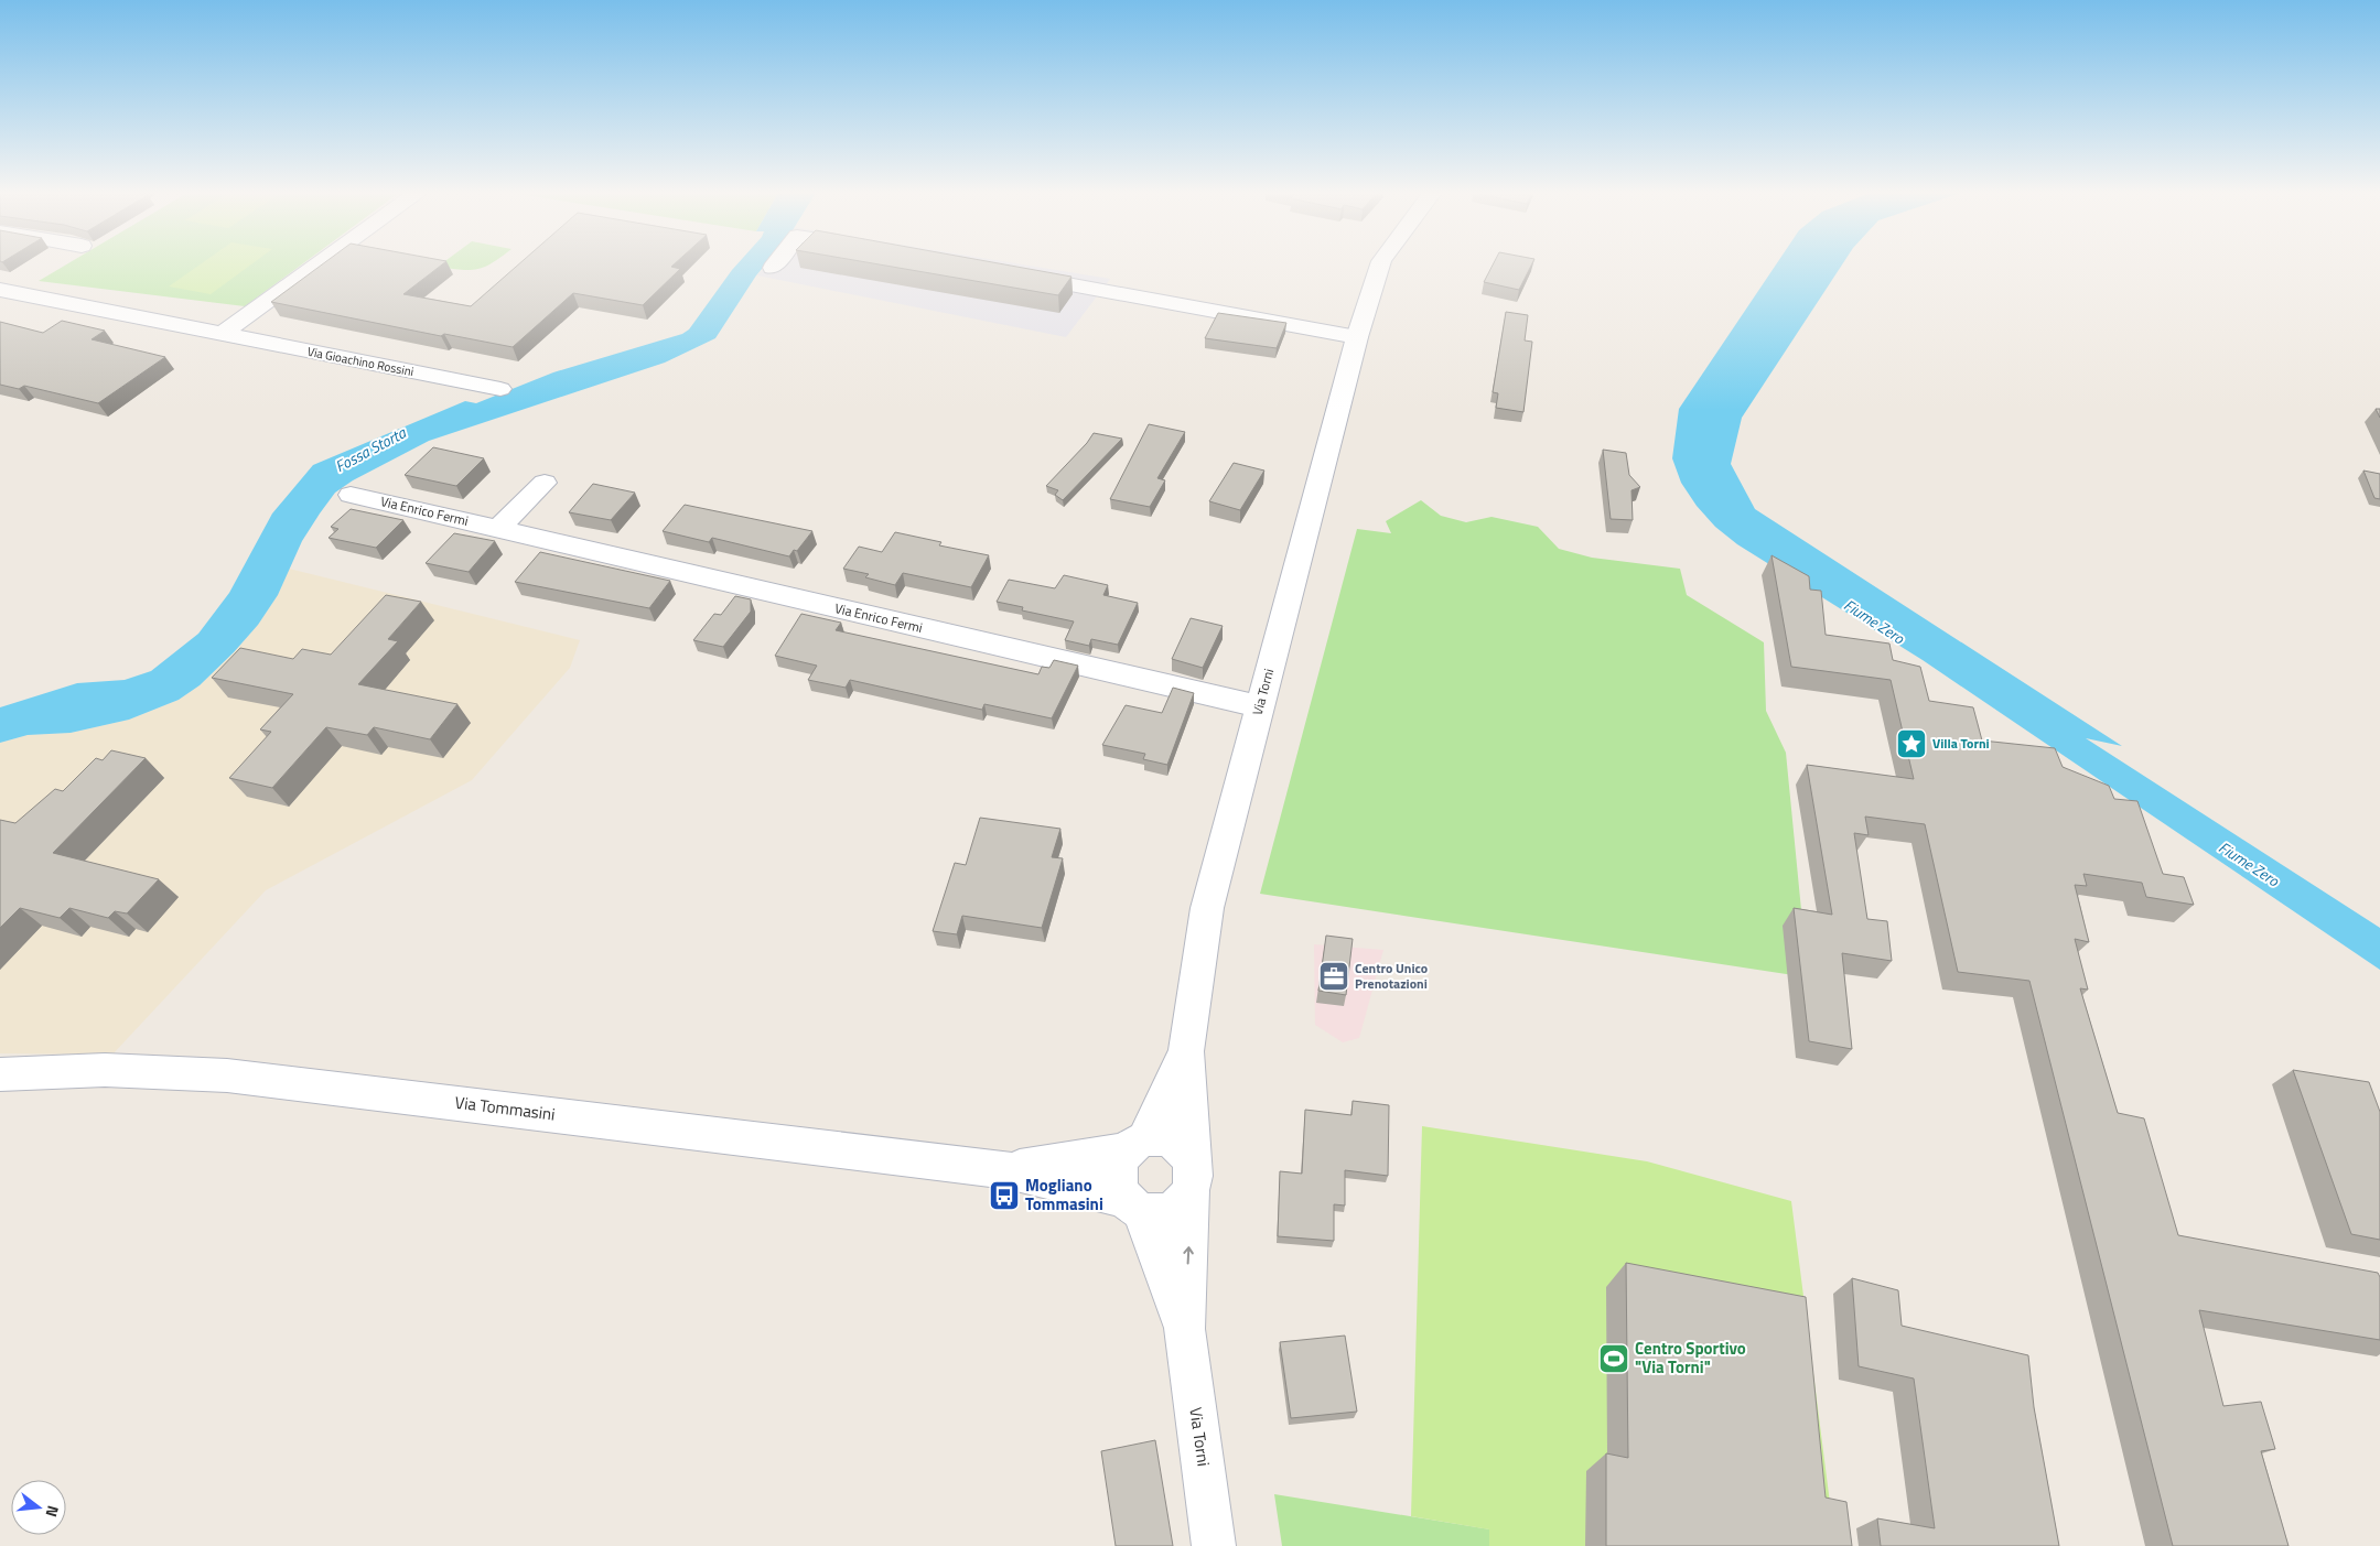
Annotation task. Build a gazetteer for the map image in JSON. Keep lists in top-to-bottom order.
{
  "streets": {
    "street": [
      "Via Gioachino Rossini",
      "Via Enrico Fermi",
      "Via Torni",
      "Via Tommasini"
    ]
  },
  "crossings": [
    ["Via Enrico Fermi", "Via Torni"],
    ["Via Torni", "Via Tommasini"]
  ],
  "water": ["Fossa Storta", "Fiume Zero"],
  "places": {
    "place": ["Villa Torni"],
    "office": ["Centro Unico Prenotazioni"],
    "bus stop": ["Mogliano Tommasini"],
    "sports": ["Centro Sportivo \"Via Torni\""]
  },
  "north": "right"
}
